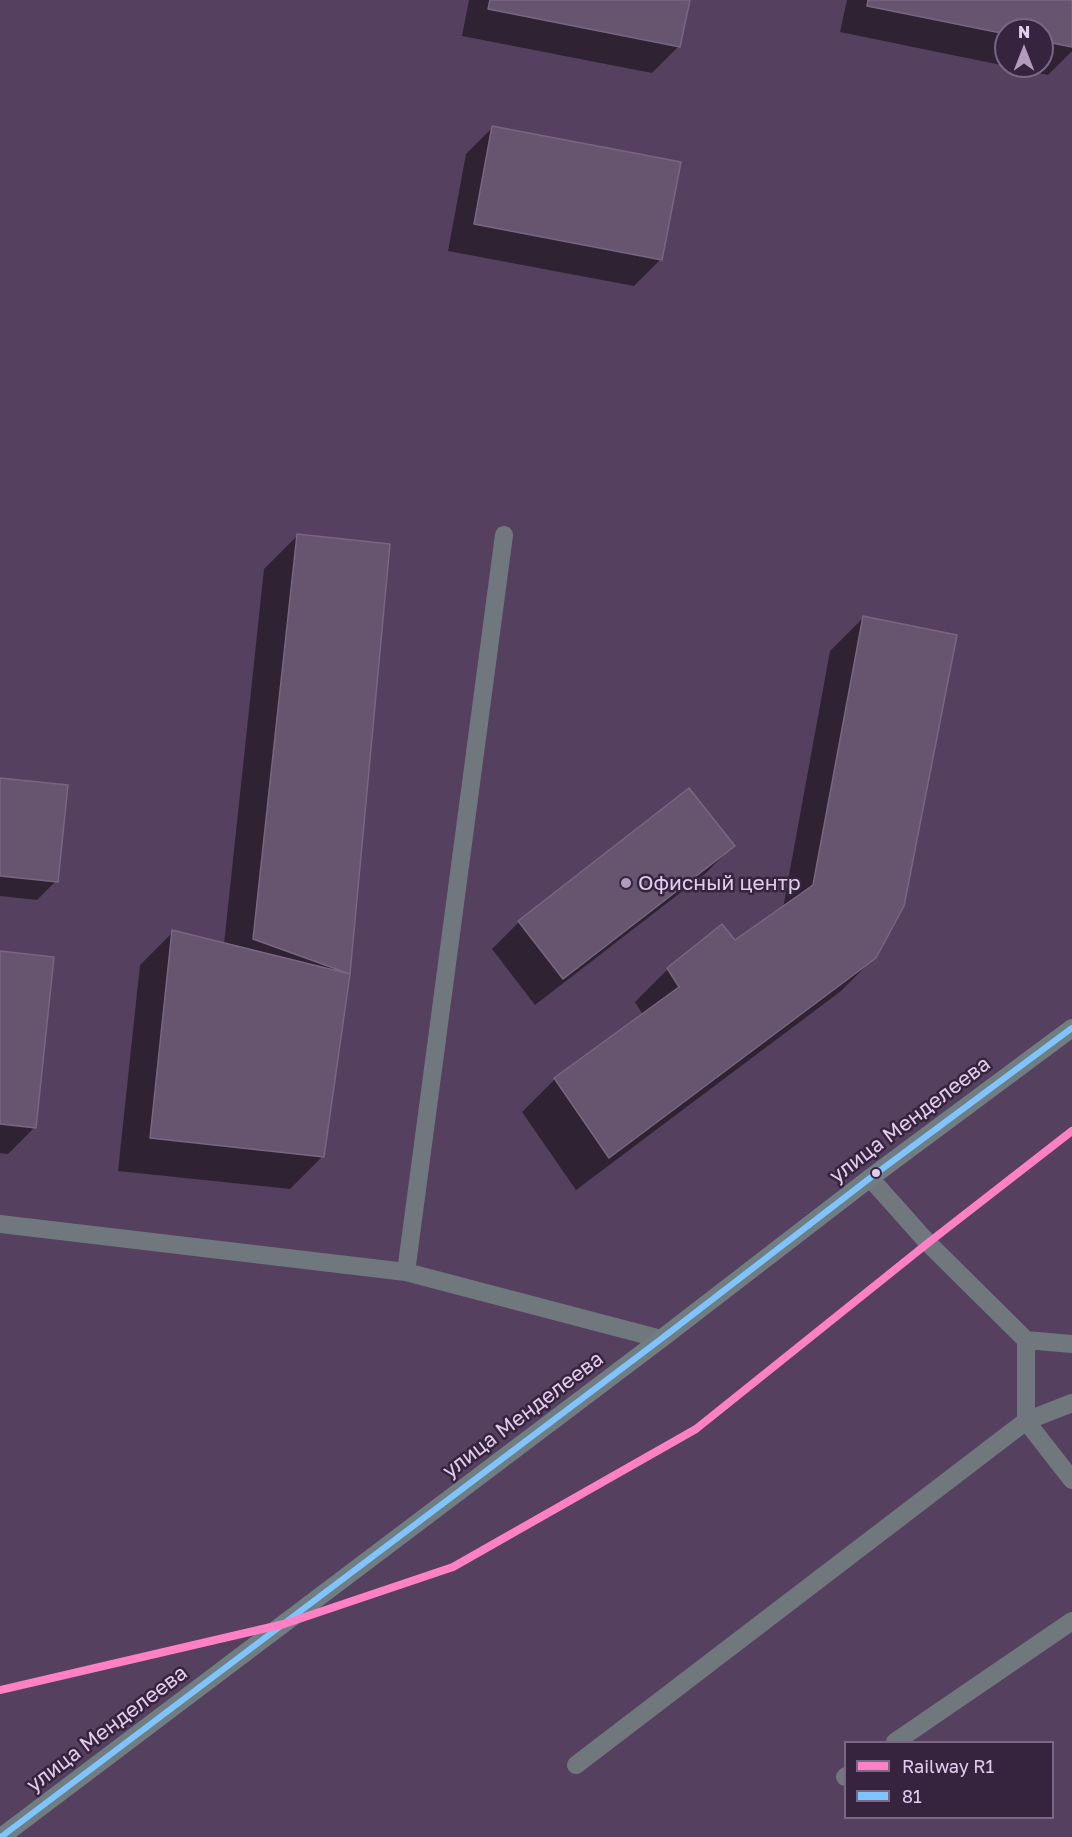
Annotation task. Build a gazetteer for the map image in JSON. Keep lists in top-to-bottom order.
{
  "streets": {
    "main road": ["улица Менделеева"]
  },
  "places": ["Офисный центр"],
  "lines": ["transit line 81", "rail line R1"],
  "legend": ["Railway R1", "81"],
  "north": "top"
}
